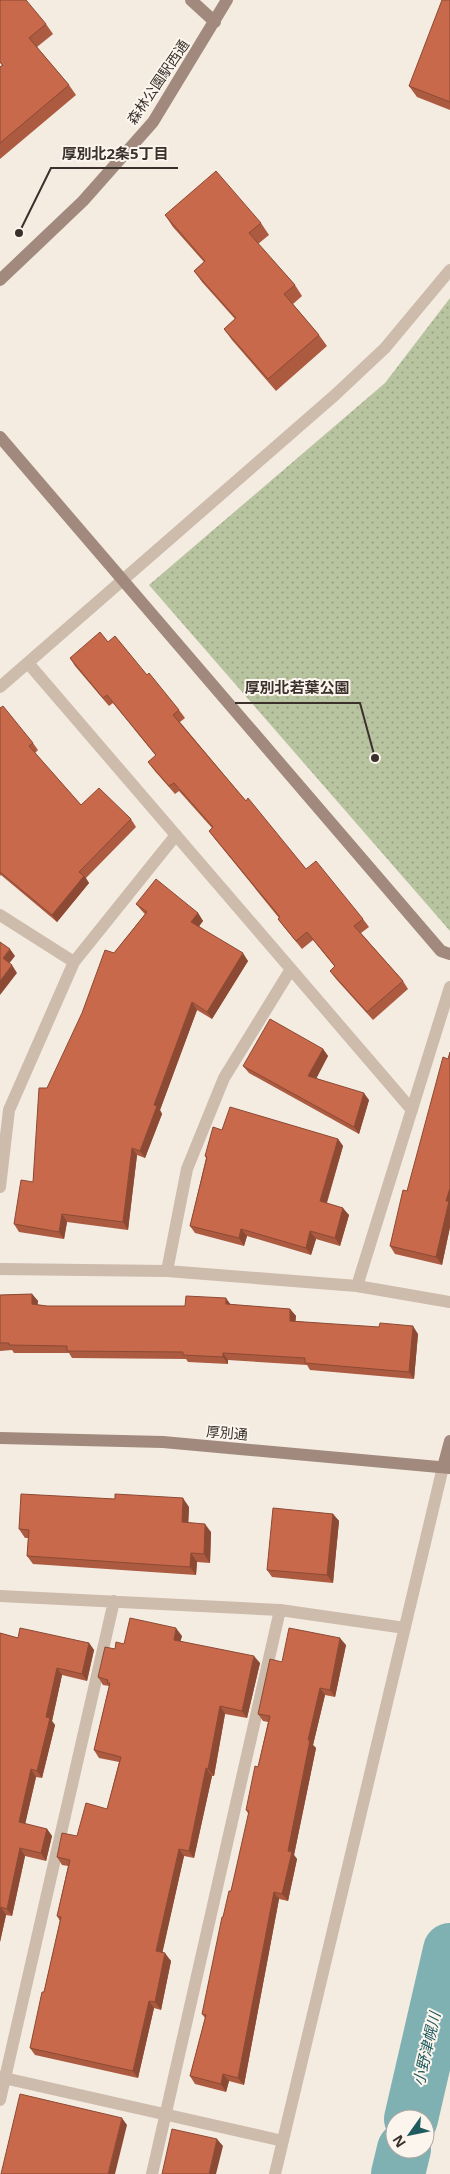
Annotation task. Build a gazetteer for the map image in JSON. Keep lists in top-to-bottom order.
{
  "streets": {
    "street": ["森林公園駅西通", "厚別通"]
  },
  "water": ["小野津幌川"],
  "places": ["厚別北2条5丁目", "厚別北若葉公園"],
  "north": "bottom left"
}
